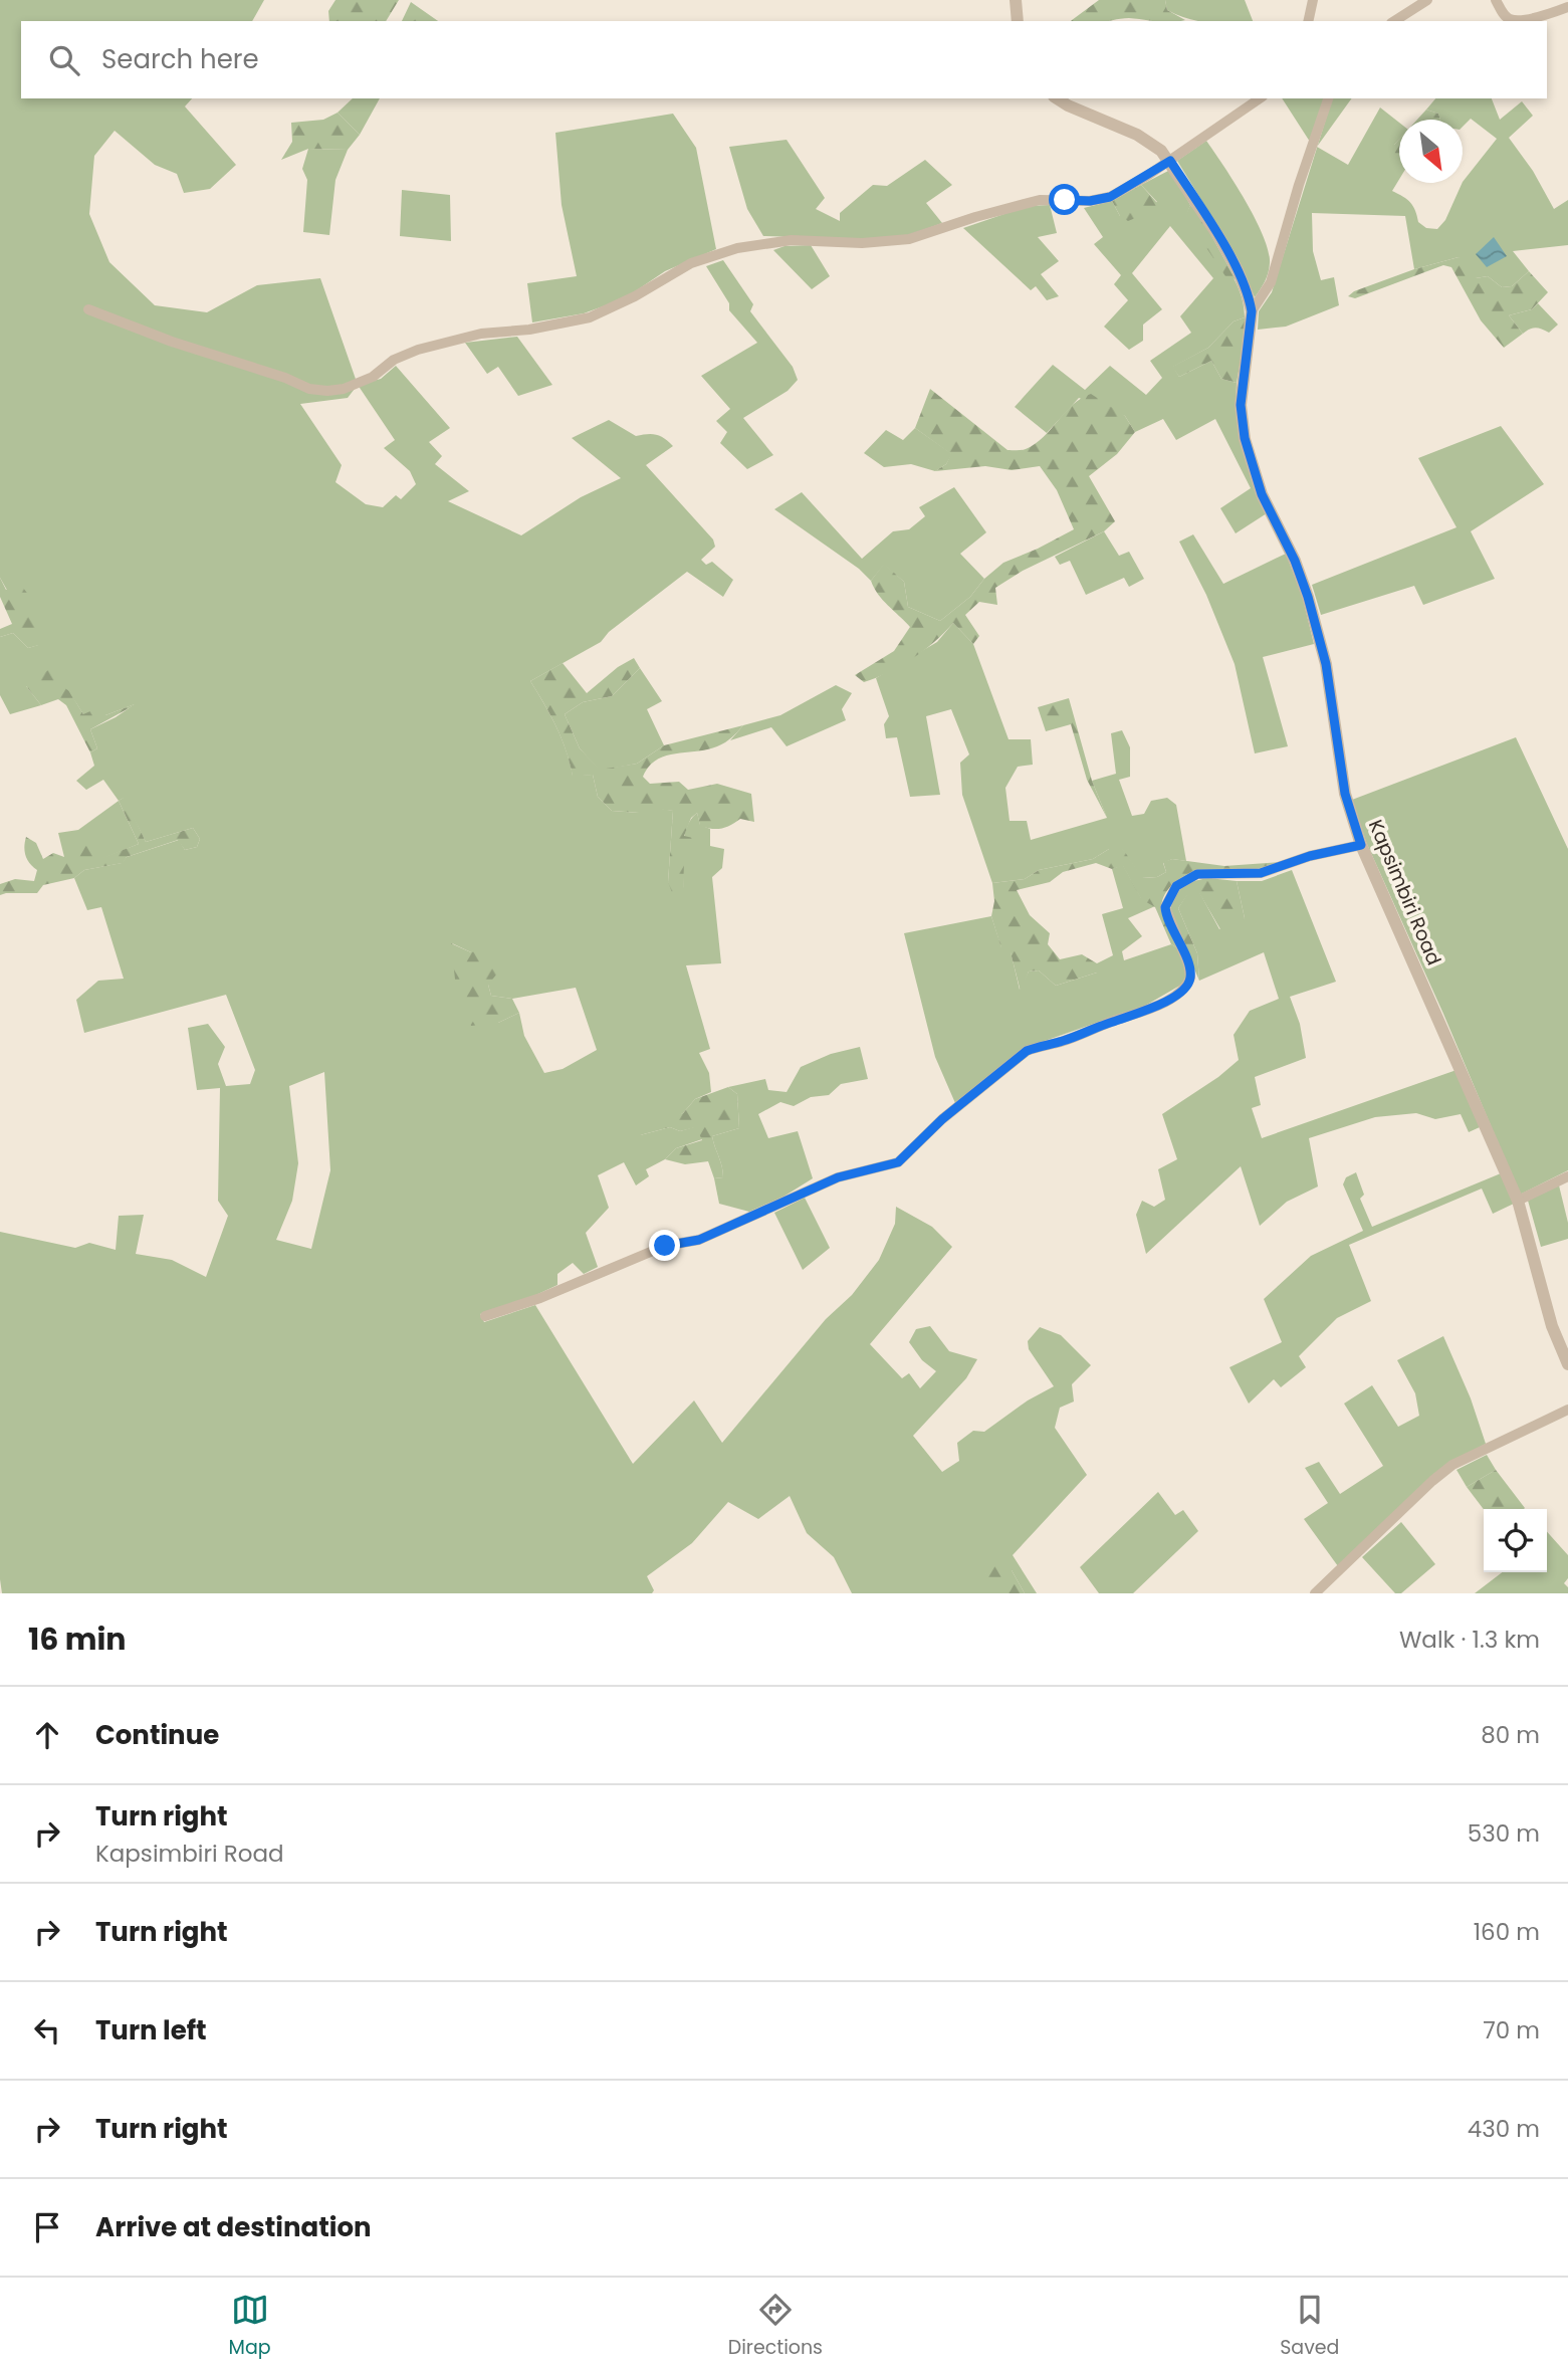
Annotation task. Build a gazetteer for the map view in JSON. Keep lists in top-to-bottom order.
{
  "streets": {
    "street": ["Kapsimbiri Road"]
  },
  "north": "bottom right",
  "page": {
    "search": "Search here",
    "heading": ["16 min", "Walk · 1.3 km"],
    "list": [
      ["Continue", "80 m"],
      ["Turn right", "Kapsimbiri Road", "530 m"],
      ["Turn right", "160 m"],
      ["Turn left", "70 m"],
      ["Turn right", "430 m"],
      "Arrive at destination"
    ],
    "nav": ["Map", "Directions", "Saved"]
  }
}
